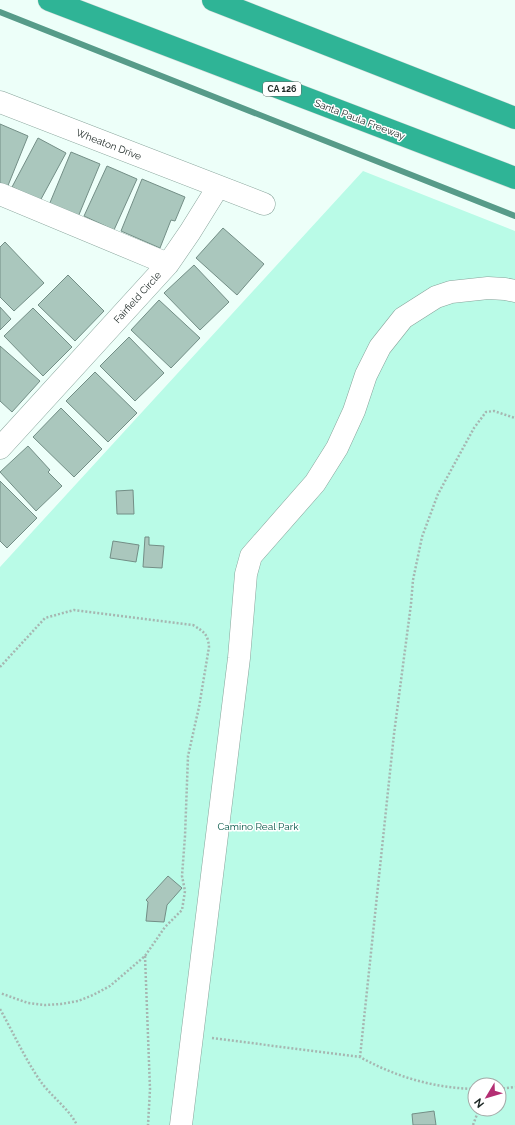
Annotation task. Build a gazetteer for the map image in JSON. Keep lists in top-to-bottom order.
{
  "streets": {
    "highway": ["CA 126", "Santa Paula Freeway"],
    "lane": ["Wheaton Drive", "Fairfield Circle"]
  },
  "parks": ["Camino Real Park"],
  "north": "bottom left"
}
